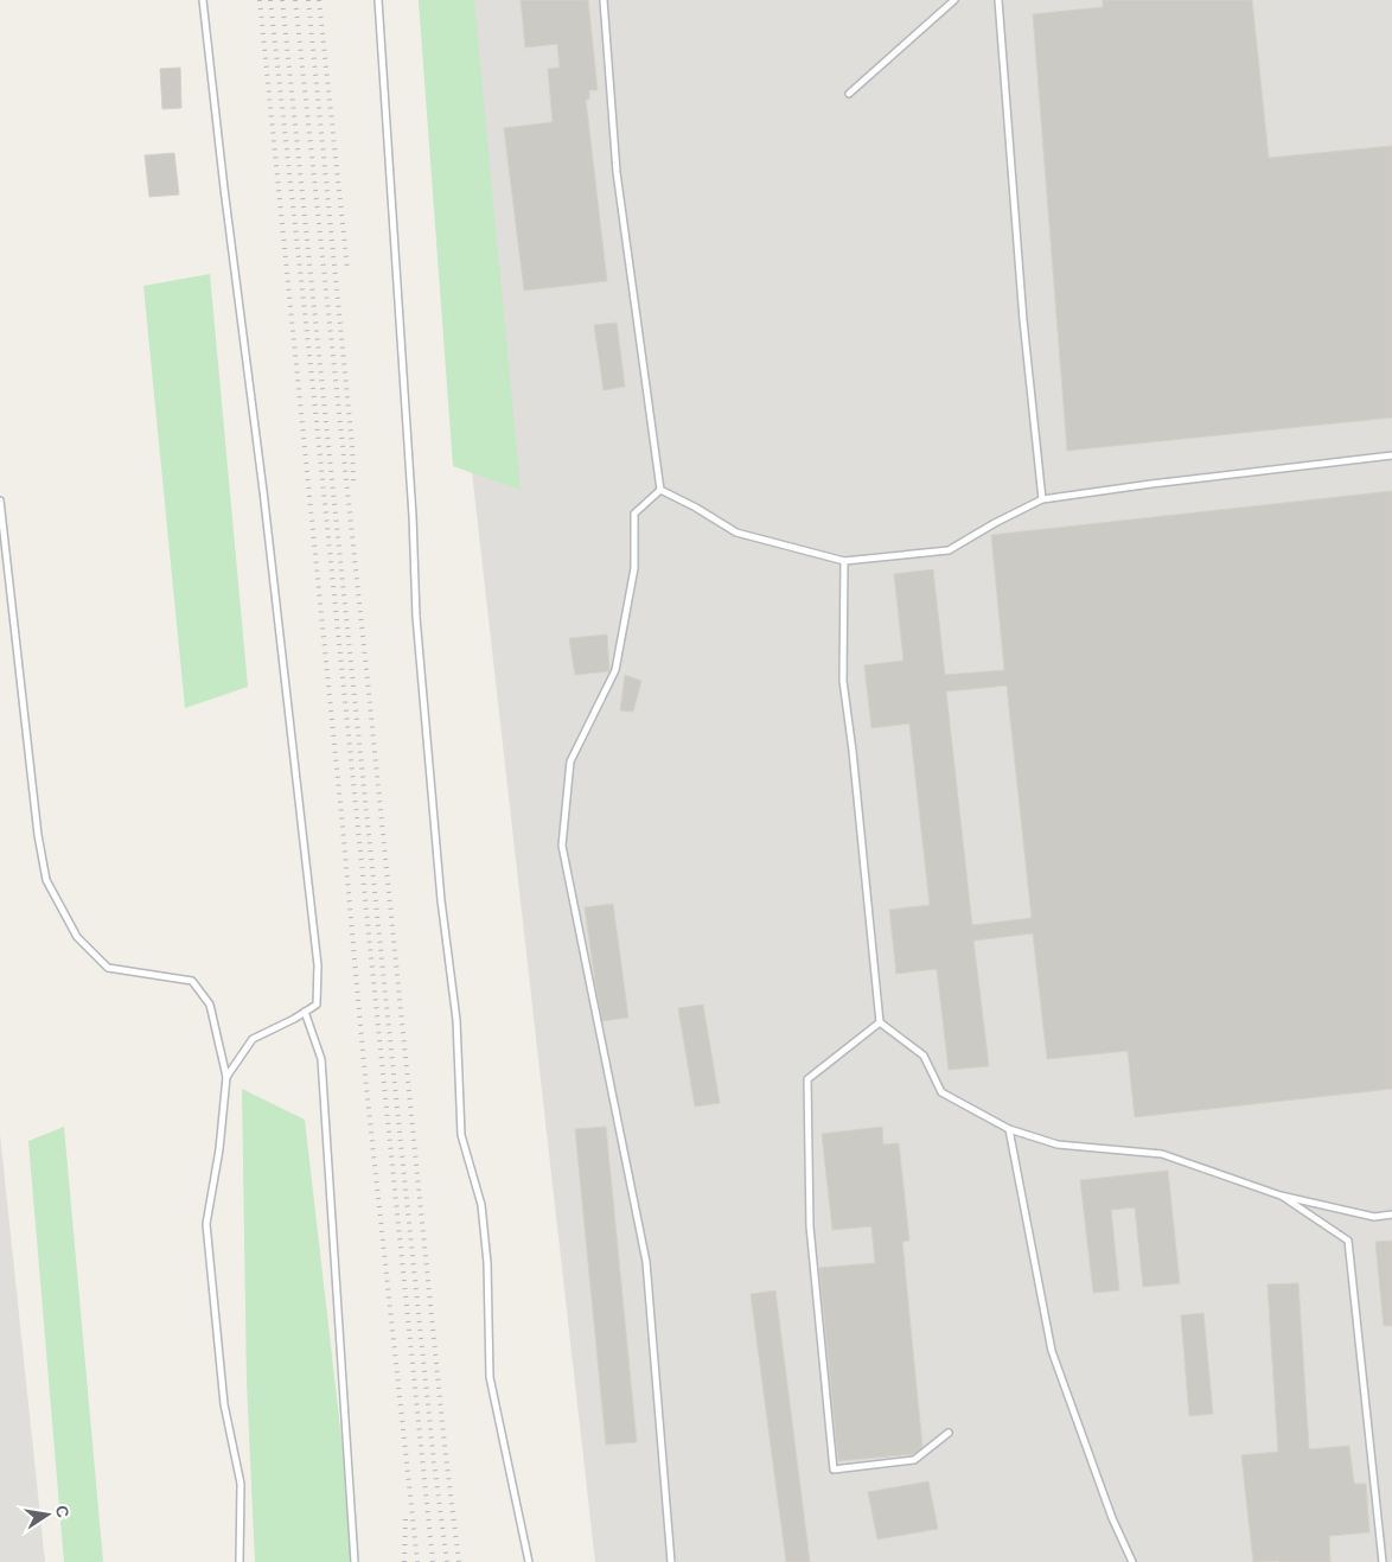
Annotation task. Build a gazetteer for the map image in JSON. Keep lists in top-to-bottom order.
{
  "north": "right"
}
